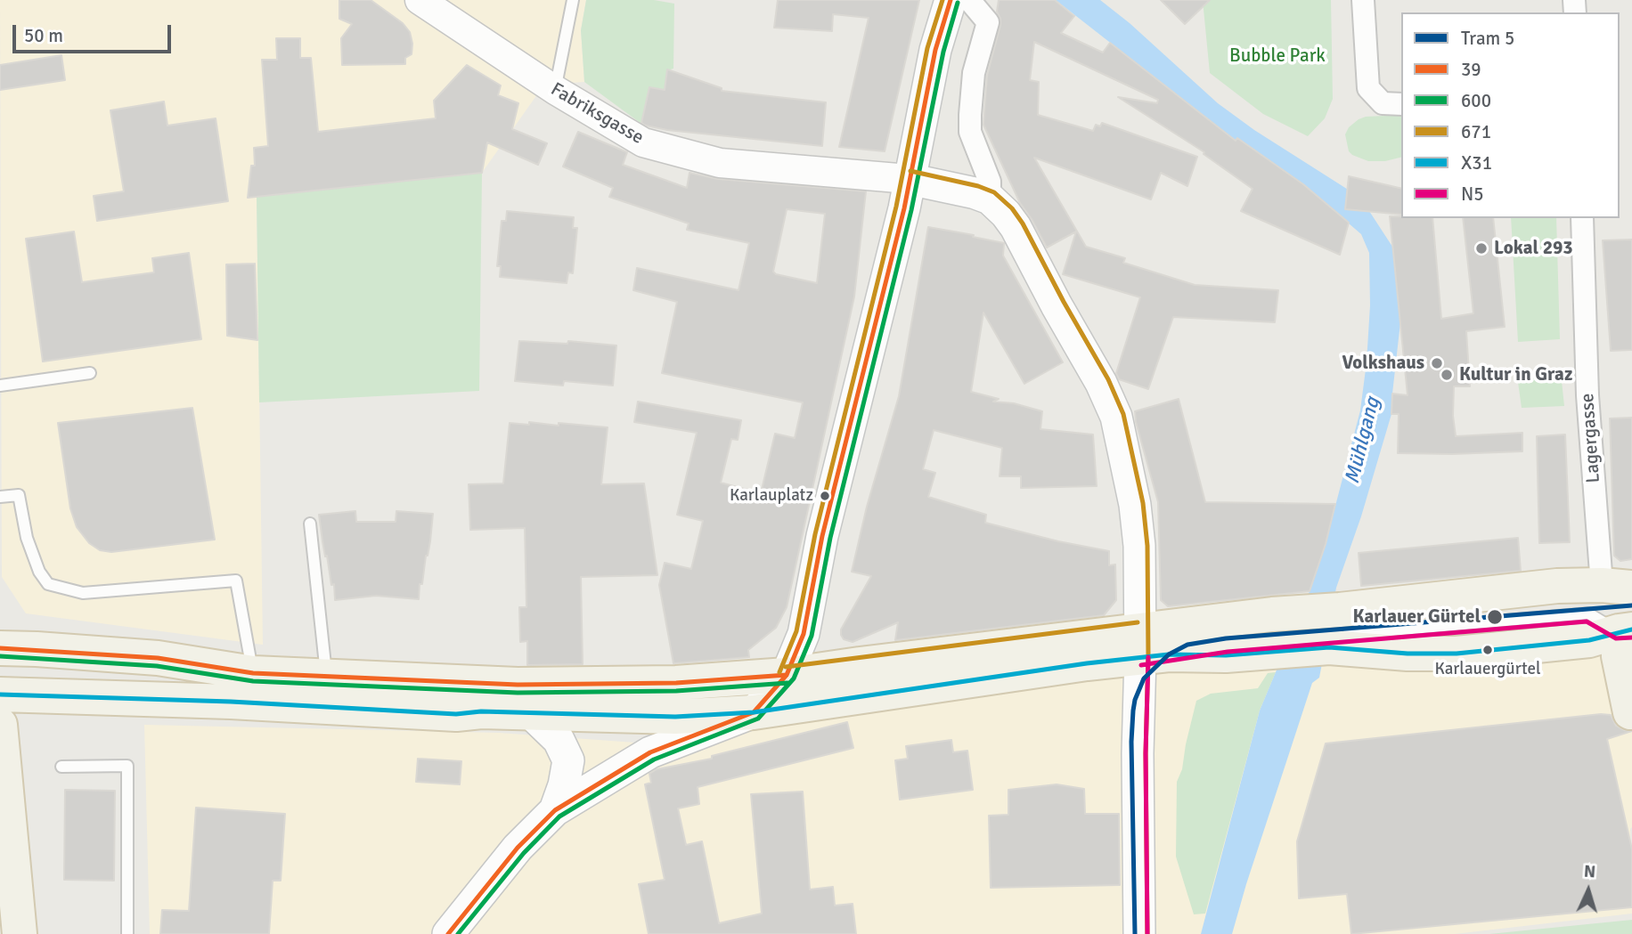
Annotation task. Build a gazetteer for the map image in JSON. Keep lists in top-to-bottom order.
{
  "streets": {
    "street": ["Fabriksgasse", "Lagergasse"]
  },
  "water": ["Mühlgang"],
  "parks": ["Bubble Park"],
  "places": [
    "Lokal 293",
    "Volkshaus",
    "Kultur in Graz",
    "Karlauplatz",
    "Karlauer Gürtel",
    "Karlauergürtel"
  ],
  "lines": [
    "transit line 39",
    "transit line 671",
    "transit line 600",
    "tram line 5",
    "transit line N5",
    "transit line X31"
  ],
  "legend": [
    "Tram 5",
    "39",
    "600",
    "671",
    "X31",
    "N5"
  ],
  "scale_bar": "50 m",
  "north": "top"
}
